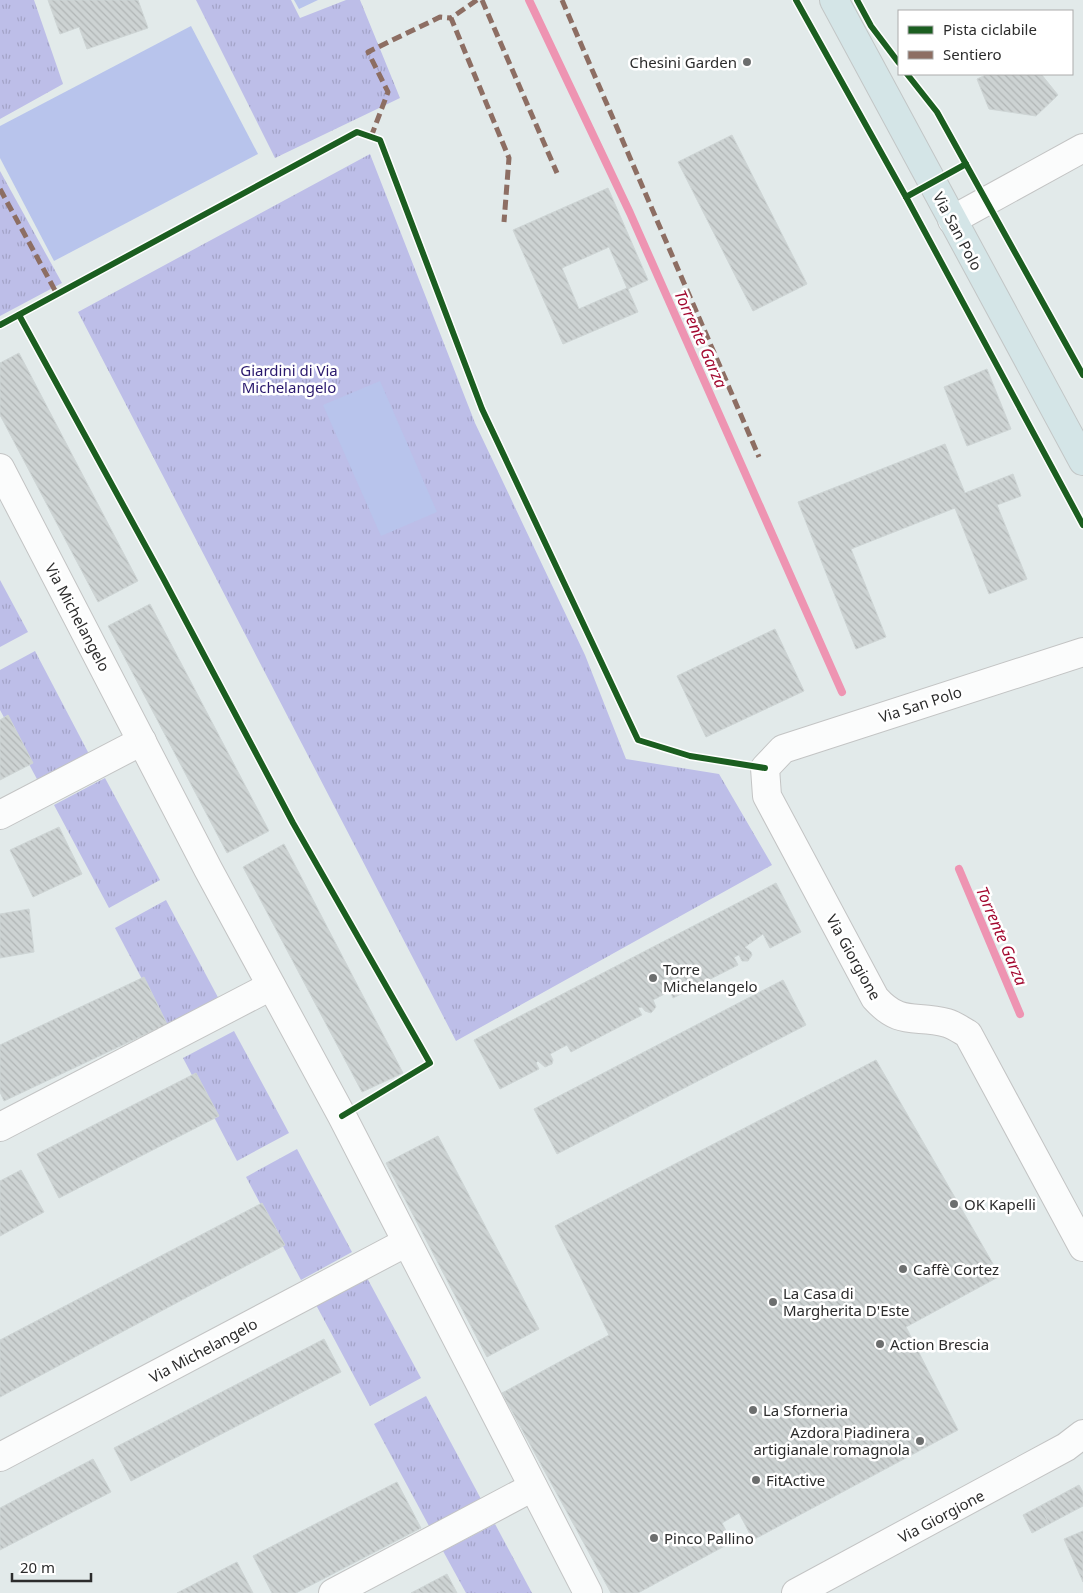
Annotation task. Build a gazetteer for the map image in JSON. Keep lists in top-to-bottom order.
{
  "streets": {
    "main road": ["Via San Polo"],
    "street": ["Via Michelangelo", "Via Giorgione"]
  },
  "crossings": [
    ["Via San Polo", "Via Giorgione"]
  ],
  "water": ["Torrente Garza"],
  "parks": ["Giardini di Via Michelangelo"],
  "places": [
    "Chesini Garden",
    "Torre Michelangelo",
    "OK Kapelli",
    "Caffè Cortez",
    "La Casa di Margherita D'Este",
    "Action Brescia",
    "La Sforneria",
    "Azdora Piadinera artigianale romagnola",
    "FitActive",
    "Pinco Pallino"
  ],
  "legend": ["Pista ciclabile", "Sentiero"],
  "scale_bar": "20 m"
}
